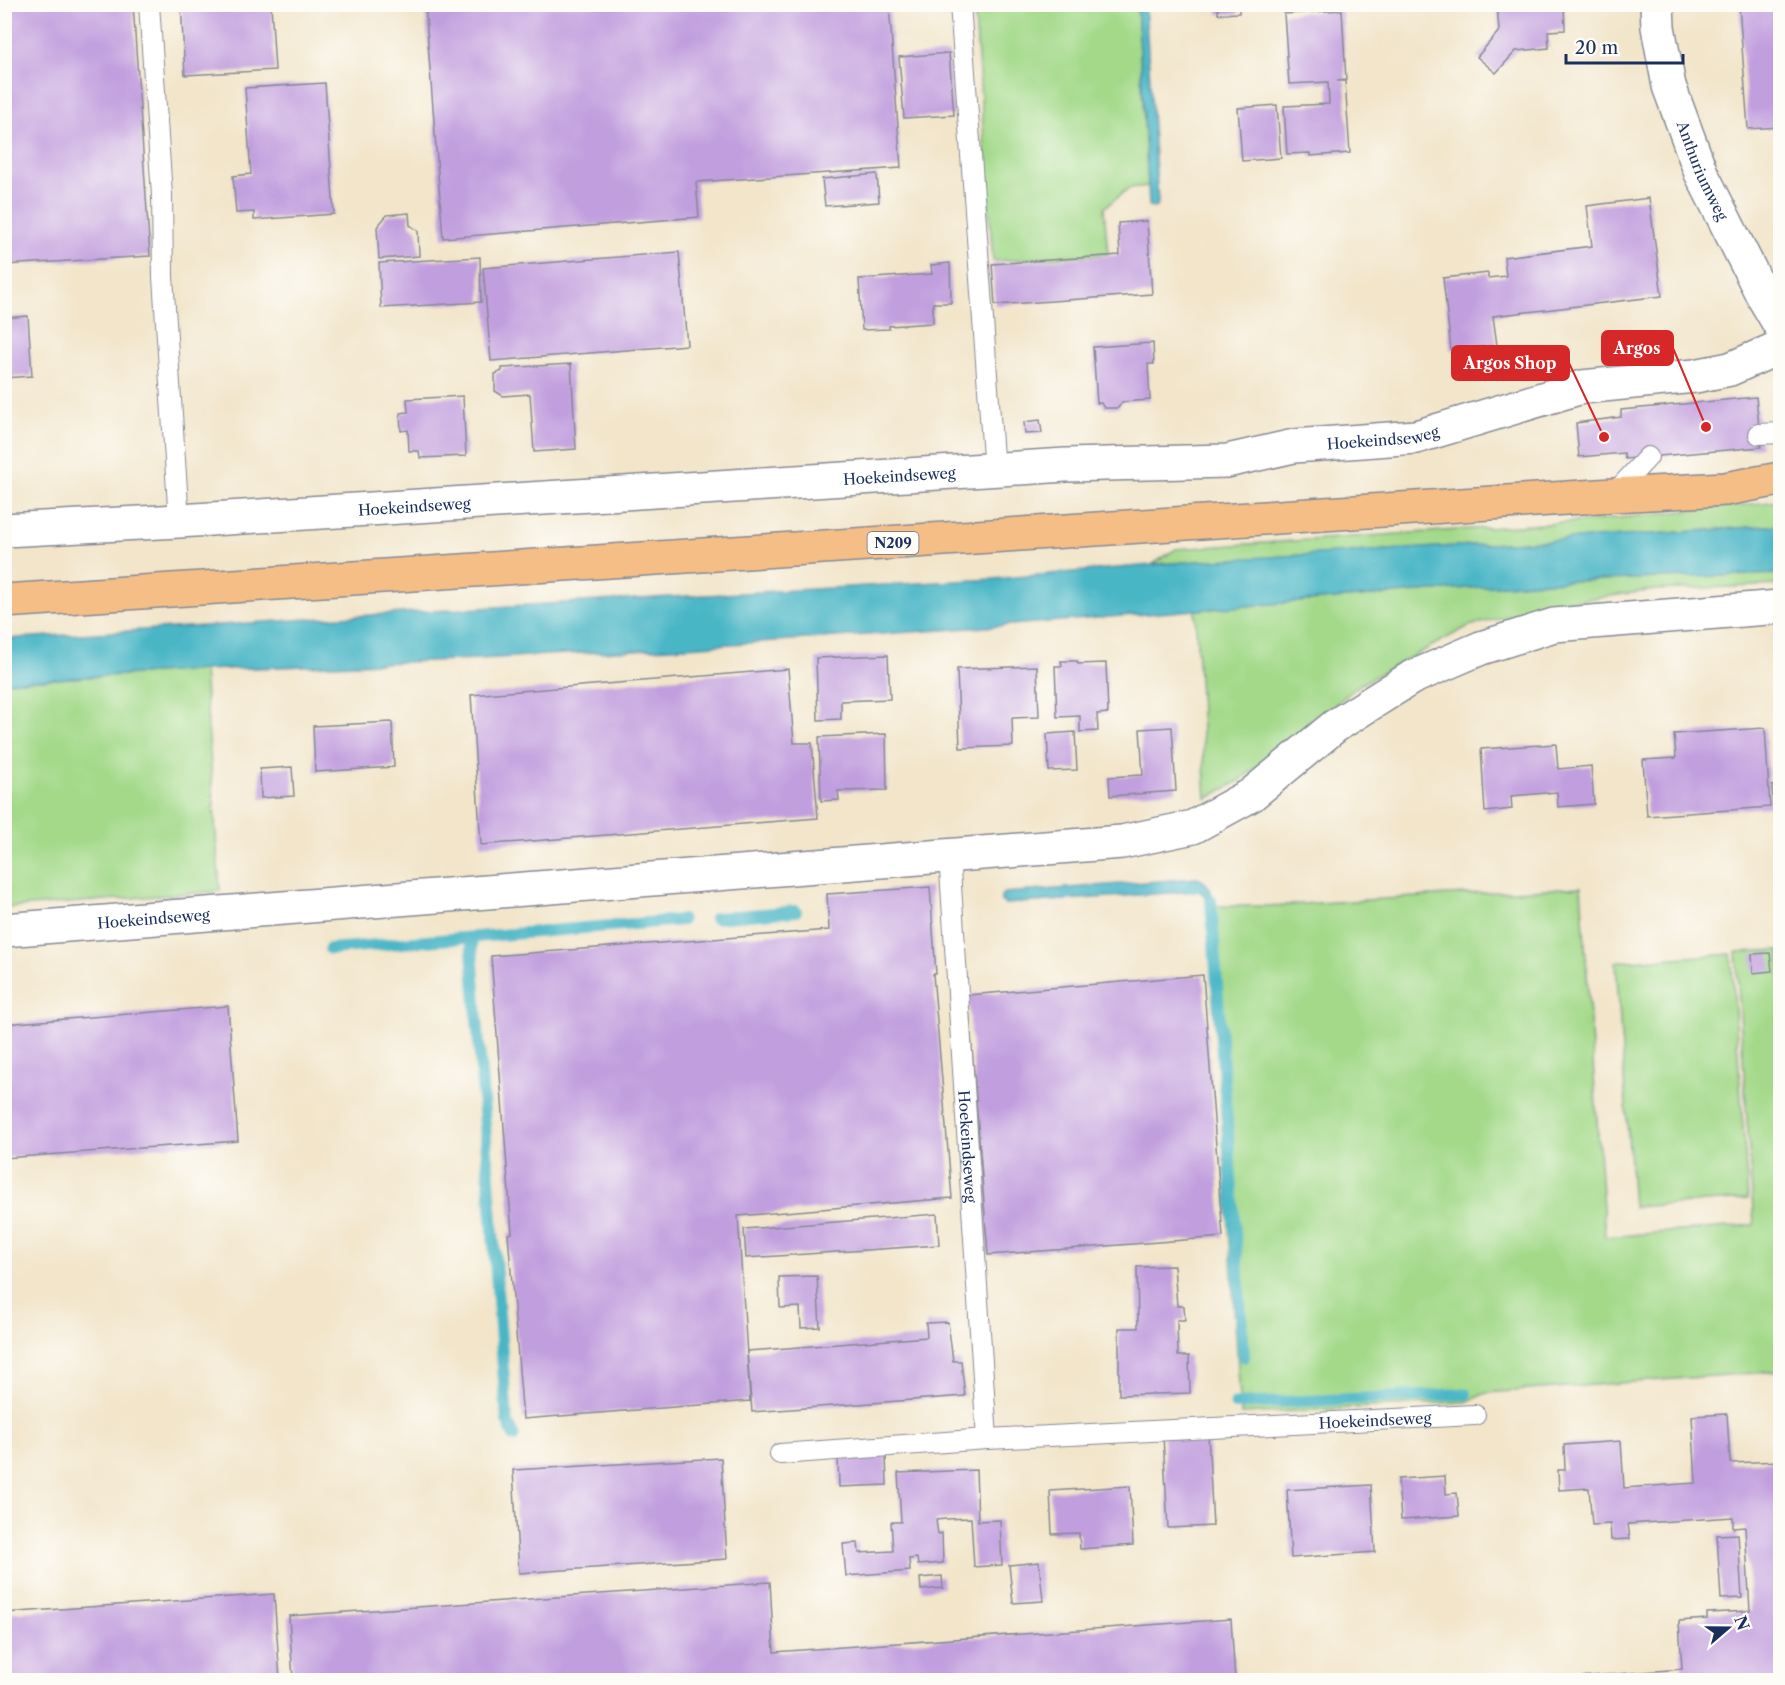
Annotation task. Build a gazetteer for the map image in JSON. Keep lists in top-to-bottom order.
{
  "streets": {
    "main road": ["N209"],
    "street": ["Anthuriumweg", "Hoekeindseweg"]
  },
  "places": ["Argos", "Argos Shop"],
  "scale_bar": "20 m",
  "north": "right"
}
